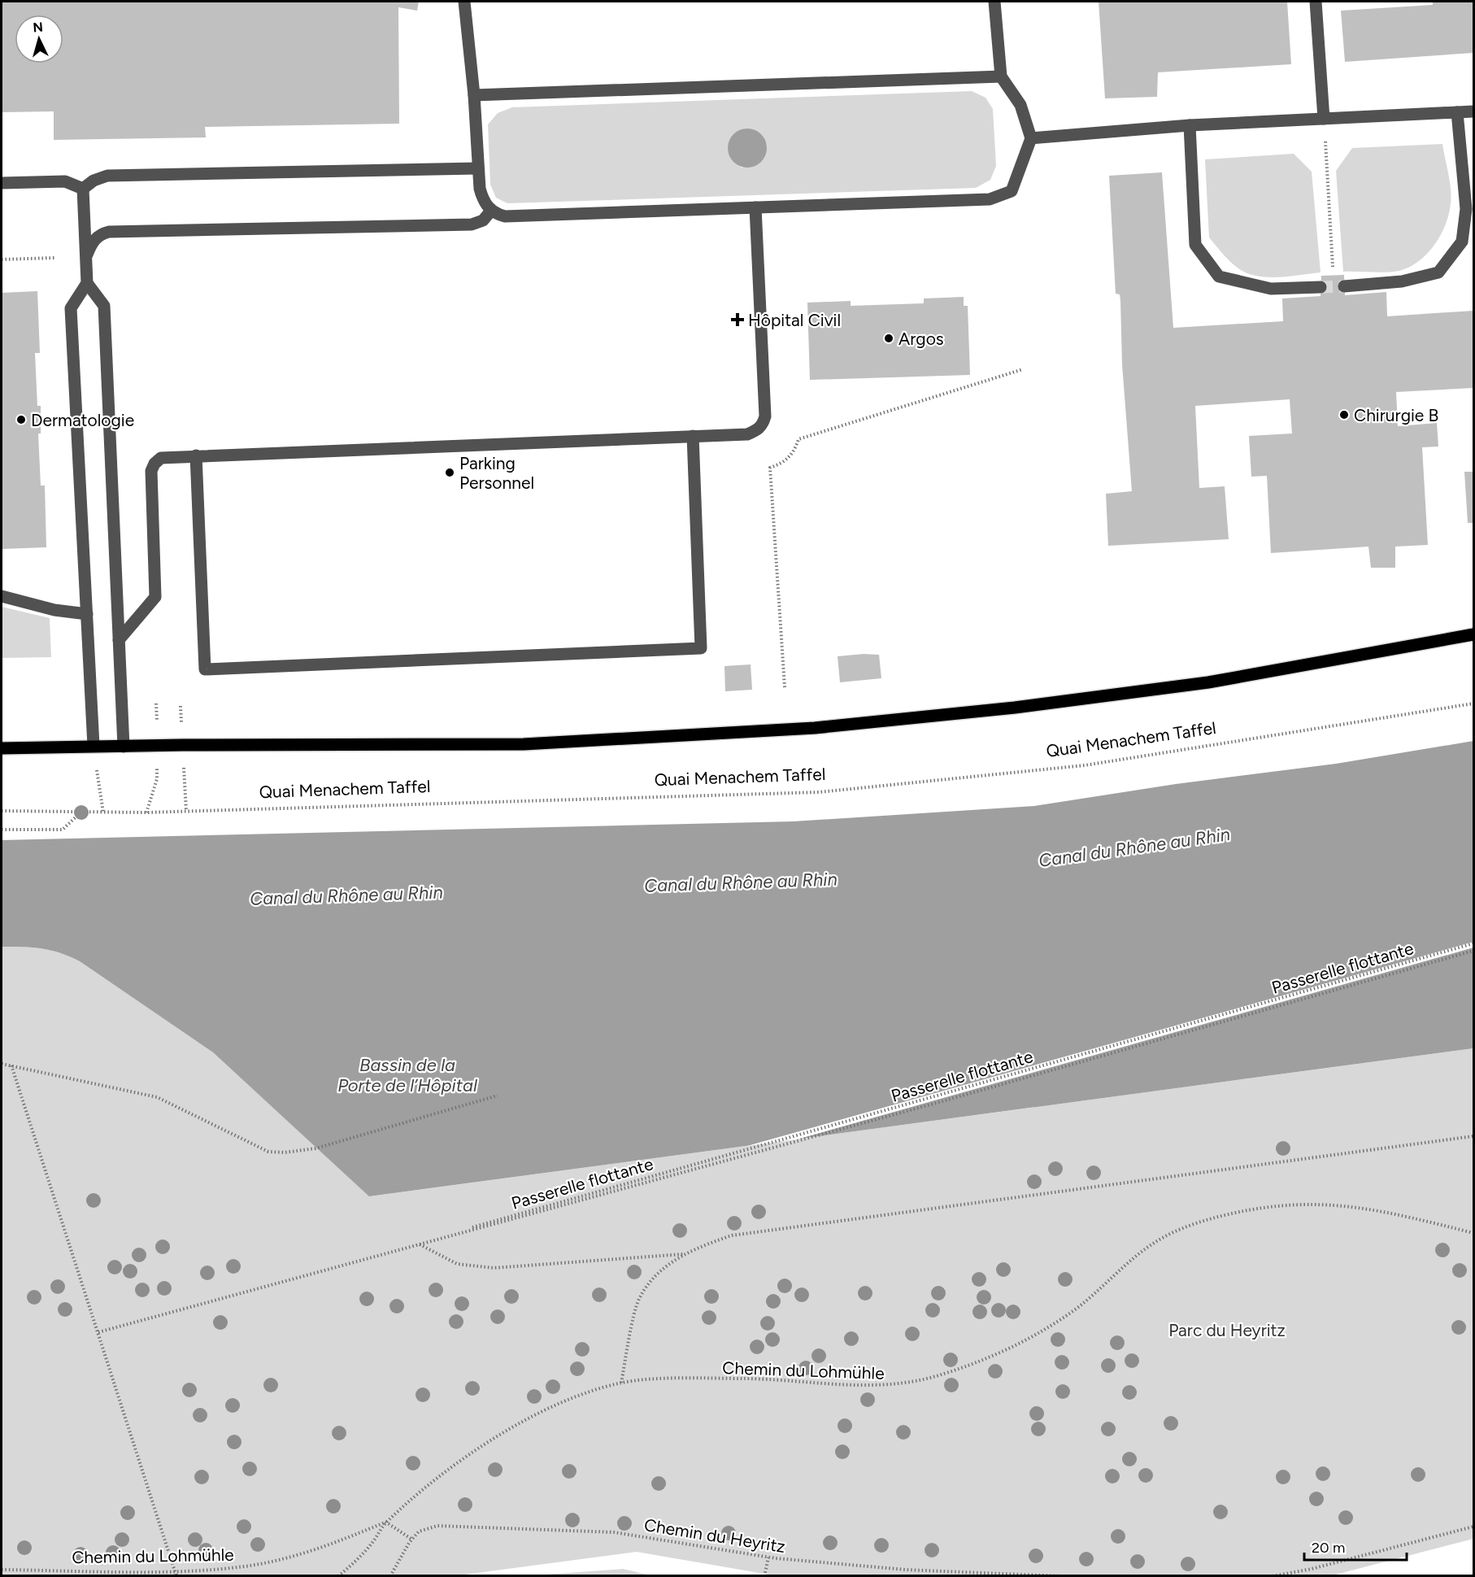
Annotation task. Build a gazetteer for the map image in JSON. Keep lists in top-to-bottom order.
{
  "streets": {
    "path": [
      "Quai Menachem Taffel",
      "Passerelle flottante",
      "Chemin du Lohmühle",
      "Chemin du Heyritz"
    ]
  },
  "water": ["Canal du Rhône au Rhin", "Bassin de la Porte de l’Hôpital"],
  "parks": ["Parc du Heyritz"],
  "places": {
    "health": ["Hôpital Civil"],
    "other": [
      "Argos",
      "Chirurgie B",
      "Dermatologie",
      "Parking Personnel"
    ]
  },
  "scale_bar": "20 m",
  "north": "top"
}
